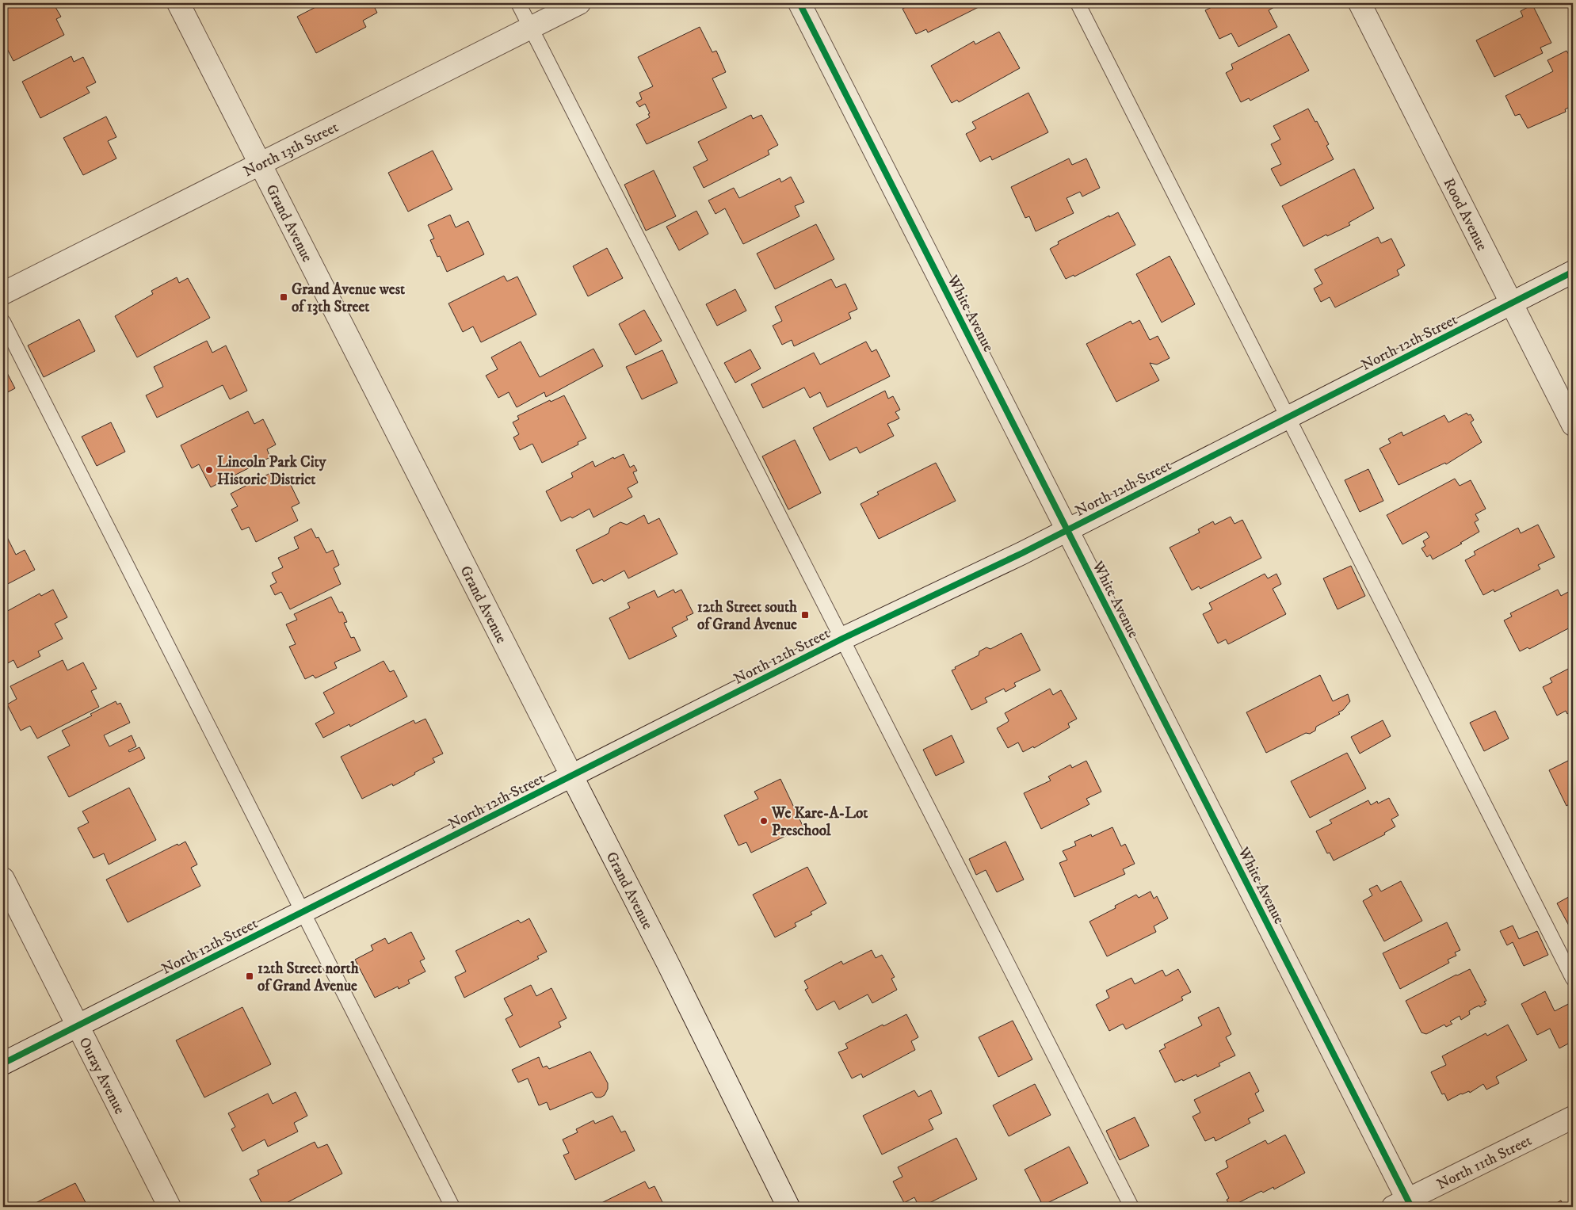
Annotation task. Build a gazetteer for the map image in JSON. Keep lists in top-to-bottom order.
{
  "streets": {
    "street": [
      "North 13th Street",
      "Rood Avenue",
      "Grand Avenue",
      "White Avenue",
      "North 12th Street",
      "Ouray Avenue",
      "North 11th Street"
    ]
  },
  "crossings": [
    ["North 13th Street", "Grand Avenue"],
    ["Rood Avenue", "North 12th Street"],
    ["Grand Avenue", "North 12th Street"],
    ["White Avenue", "North 12th Street"],
    ["White Avenue", "North 11th Street"],
    ["North 12th Street", "Ouray Avenue"]
  ],
  "places": {
    "transit": ["Grand Avenue west of 13th Street", "12th Street south of Grand Avenue", "12th Street north of Grand Avenue"],
    "other": ["Lincoln Park City Historic District", "We Kare-A-Lot Preschool"]
  }
}
